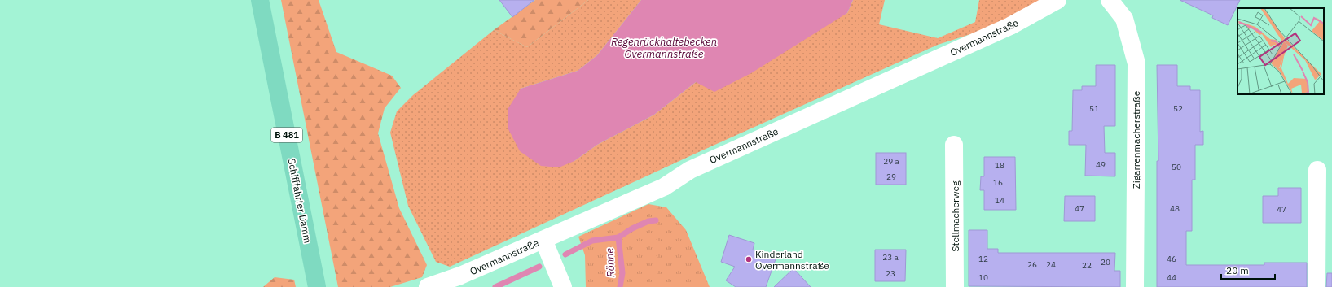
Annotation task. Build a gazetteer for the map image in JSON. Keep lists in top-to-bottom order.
{
  "streets": {
    "main road": ["B 481", "Schifffahrter Damm"],
    "street": ["Overmannstraße", "Zigarrenmacherstraße", "Stellmacherweg"]
  },
  "water": ["Regenrückhaltebecken Overmannstraße", "Rönne"],
  "places": ["Kinderland Overmannstraße"],
  "house_numbers": [
    "51",
    "52",
    "29 a",
    "49",
    "18",
    "50",
    "29",
    "16",
    "14",
    "47",
    "48",
    "47",
    "23 a",
    "12",
    "46",
    "20",
    "26",
    "24",
    "22",
    "23",
    "10",
    "44"
  ],
  "scale_bar": "20 m"
}
